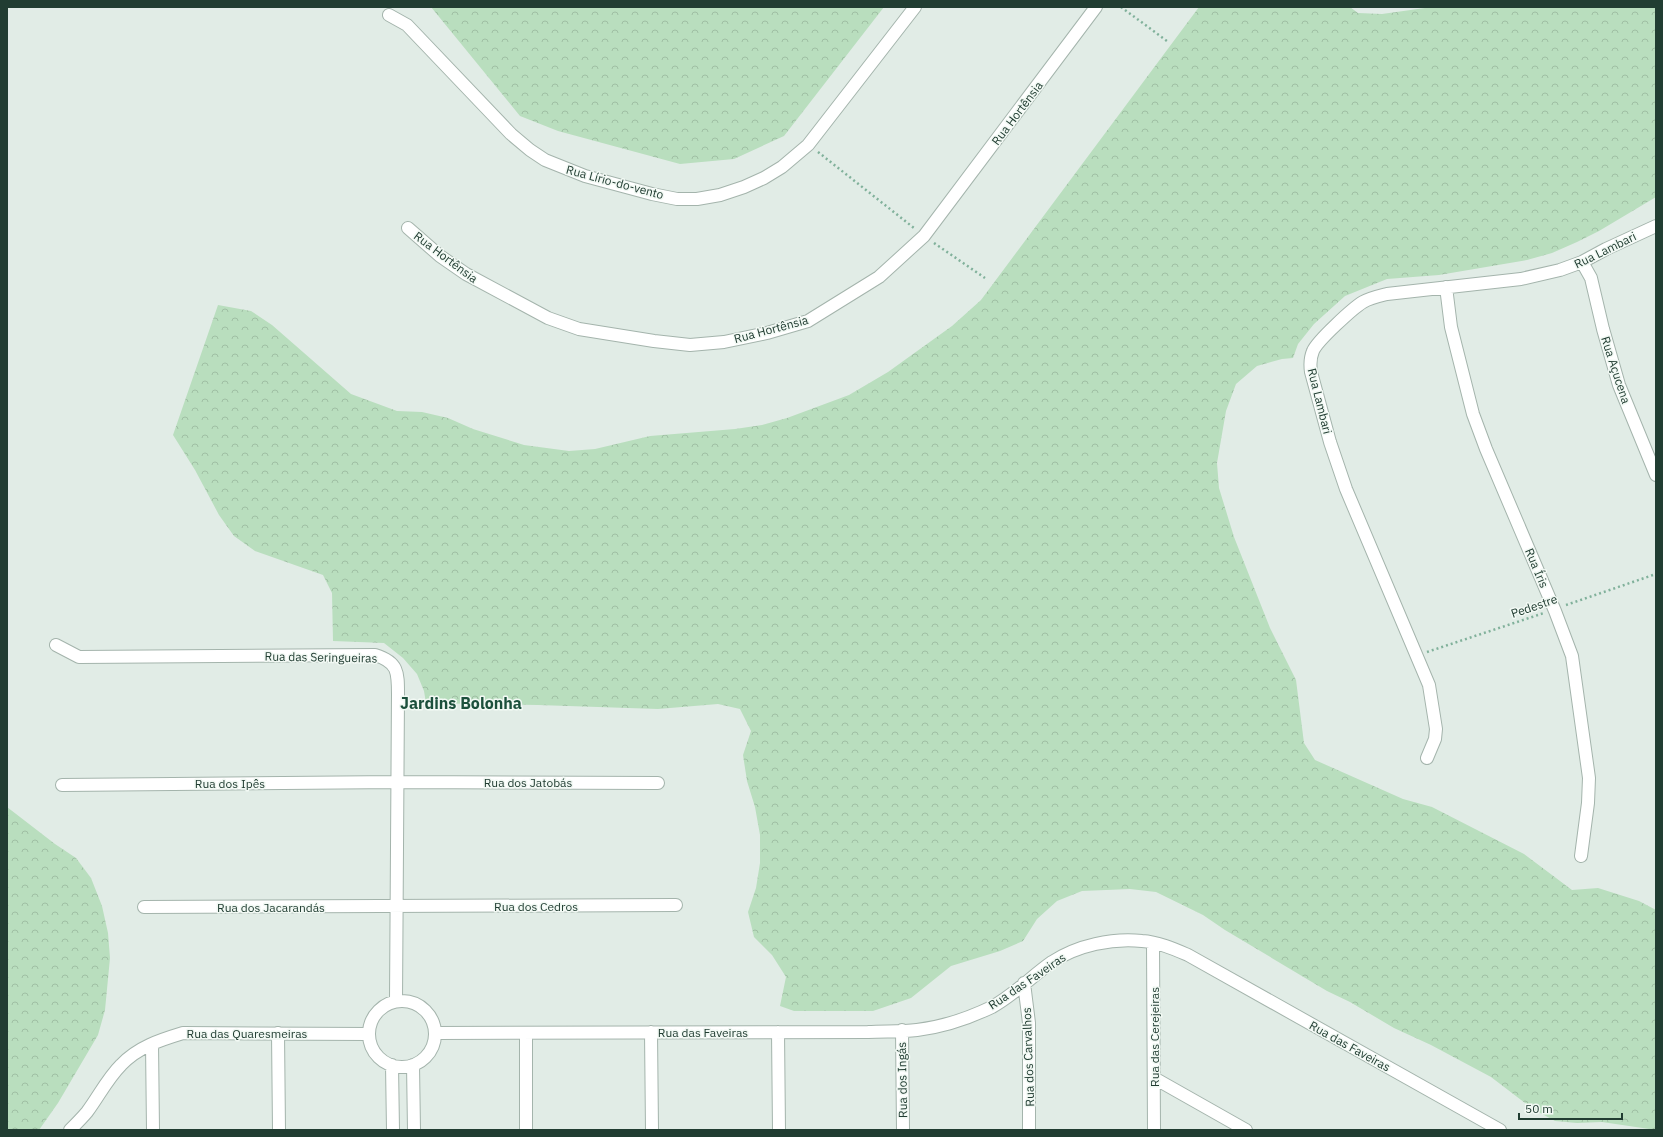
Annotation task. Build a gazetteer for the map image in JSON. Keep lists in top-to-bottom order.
{
  "streets": {
    "street": [
      "Rua Hortênsia",
      "Rua Lírio-do-vento",
      "Rua Lambari",
      "Rua Açucena",
      "Rua Íris",
      "Rua das Seringueiras",
      "Rua dos Jatobás",
      "Rua dos Ipês",
      "Rua dos Cedros",
      "Rua dos Jacarandás",
      "Rua das Faveiras",
      "Rua das Quaresmeiras",
      "Rua das Cerejeiras",
      "Rua dos Carvalhos",
      "Rua dos Ingás"
    ],
    "path": ["Pedestre"]
  },
  "crossings": [
    ["Rua Lambari", "Rua Açucena"],
    ["Rua Lambari", "Rua Íris"],
    ["Rua Lambari", "Pedestre"],
    ["Rua Íris", "Pedestre"],
    ["Rua das Seringueiras", "Rua dos Jatobás"],
    ["Rua das Seringueiras", "Rua dos Ipês"],
    ["Rua das Seringueiras", "Rua dos Cedros"],
    ["Rua das Seringueiras", "Rua dos Jacarandás"],
    ["Rua das Seringueiras", "Rua das Faveiras"],
    ["Rua das Seringueiras", "Rua das Quaresmeiras"],
    ["Rua dos Jatobás", "Rua dos Ipês"],
    ["Rua dos Cedros", "Rua dos Jacarandás"],
    ["Rua das Faveiras", "Rua das Quaresmeiras"],
    ["Rua das Faveiras", "Rua das Cerejeiras"],
    ["Rua das Faveiras", "Rua dos Carvalhos"],
    ["Rua das Faveiras", "Rua dos Ingás"]
  ],
  "districts": ["Jardins Bolonha"],
  "scale_bar": "50 m"
}
